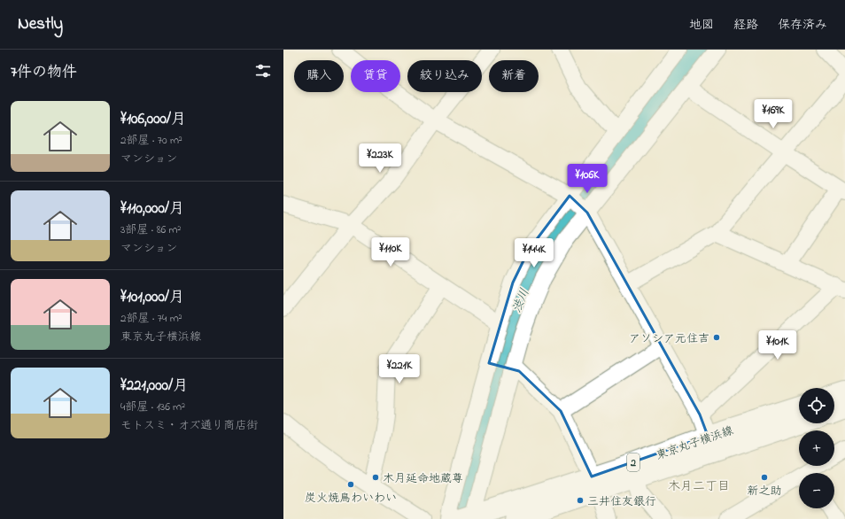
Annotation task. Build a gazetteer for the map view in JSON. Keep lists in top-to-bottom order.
{
  "streets": {
    "main road": ["東京丸子横浜線", "2"]
  },
  "districts": ["木月二丁目"],
  "water": ["渋川"],
  "places": [
    "アソシア元住吉",
    "木月延命地蔵尊",
    "新之助",
    "炭火焼鳥わいわい",
    "三井住友銀行"
  ],
  "page": {
    "header": "Nestly",
    "nav": ["地図", "経路", "保存済み"],
    "heading": "7件の物件",
    "chip": [
      "購入",
      "賃貸",
      "絞り込み",
      "新着"
    ],
    "list": [
      {
        "name": "¥106,000/月",
        "note": "2部屋 · 70 m² · マンション"
      },
      {
        "name": "¥110,000/月",
        "note": "3部屋 · 86 m² · マンション"
      },
      {
        "name": "¥101,000/月",
        "note": "2部屋 · 74 m² · 東京丸子横浜線"
      },
      {
        "name": "¥221,000/月",
        "note": "4部屋 · 136 m² · モトスミ・オズ通り商店街"
      }
    ],
    "price": [
      "¥169K",
      "¥223K",
      "¥106K",
      "¥110K",
      "¥144K",
      "¥101K",
      "¥221K"
    ],
    "map_buttons": ["+", "−"]
  }
}
